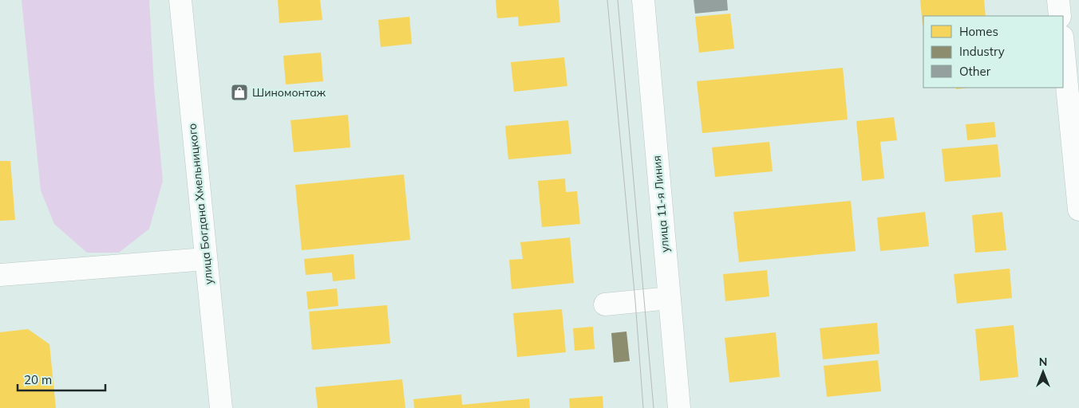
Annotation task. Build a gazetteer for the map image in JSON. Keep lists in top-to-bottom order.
{
  "streets": {
    "main road": ["улица Богдана Хмельницкого", "улица 11-я Линия"]
  },
  "places": {
    "shop": ["Шиномонтаж"]
  },
  "legend": ["Homes", "Industry", "Other"],
  "scale_bar": "20 m",
  "north": "top"
}
